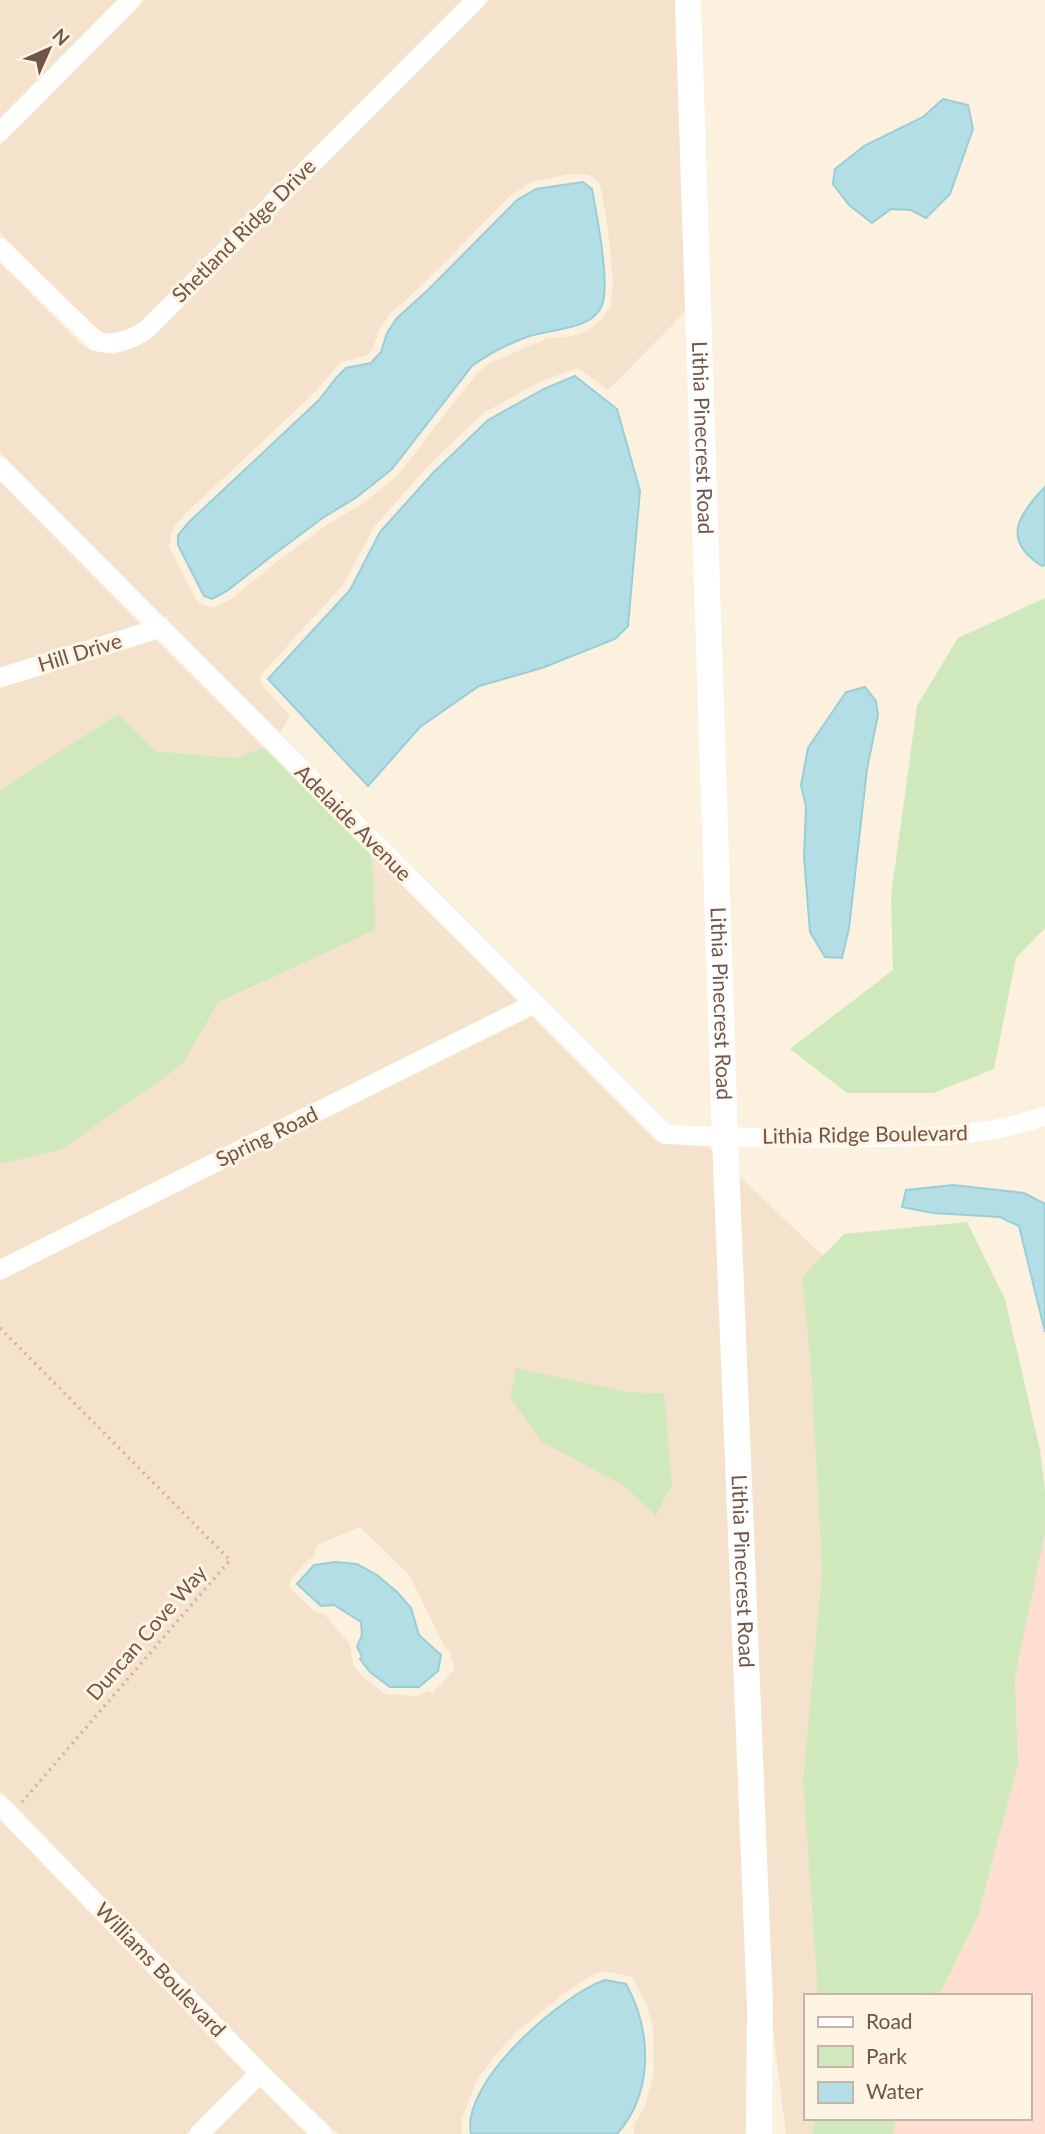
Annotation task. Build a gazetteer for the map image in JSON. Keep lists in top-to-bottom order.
{
  "streets": {
    "main road": ["Lithia Pinecrest Road"],
    "street": [
      "Shetland Ridge Drive",
      "Hill Drive",
      "Adelaide Avenue",
      "Lithia Ridge Boulevard",
      "Spring Road",
      "Williams Boulevard"
    ],
    "path": ["Duncan Cove Way"]
  },
  "crossings": [
    ["Lithia Pinecrest Road", "Adelaide Avenue"],
    ["Lithia Pinecrest Road", "Lithia Ridge Boulevard"],
    ["Hill Drive", "Adelaide Avenue"],
    ["Adelaide Avenue", "Lithia Ridge Boulevard"],
    ["Adelaide Avenue", "Spring Road"],
    ["Duncan Cove Way", "Williams Boulevard"]
  ],
  "legend": ["Road", "Park", "Water"],
  "north": "top right"
}
